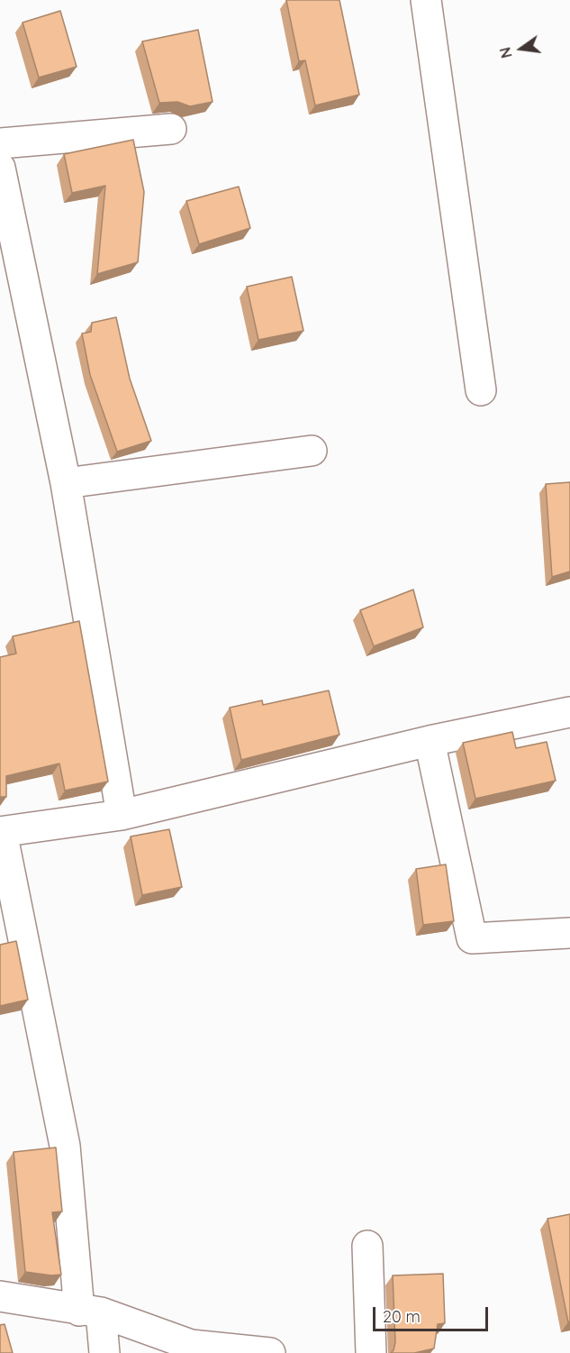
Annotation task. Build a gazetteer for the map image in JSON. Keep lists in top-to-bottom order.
{
  "scale_bar": "20 m",
  "north": "left"
}
